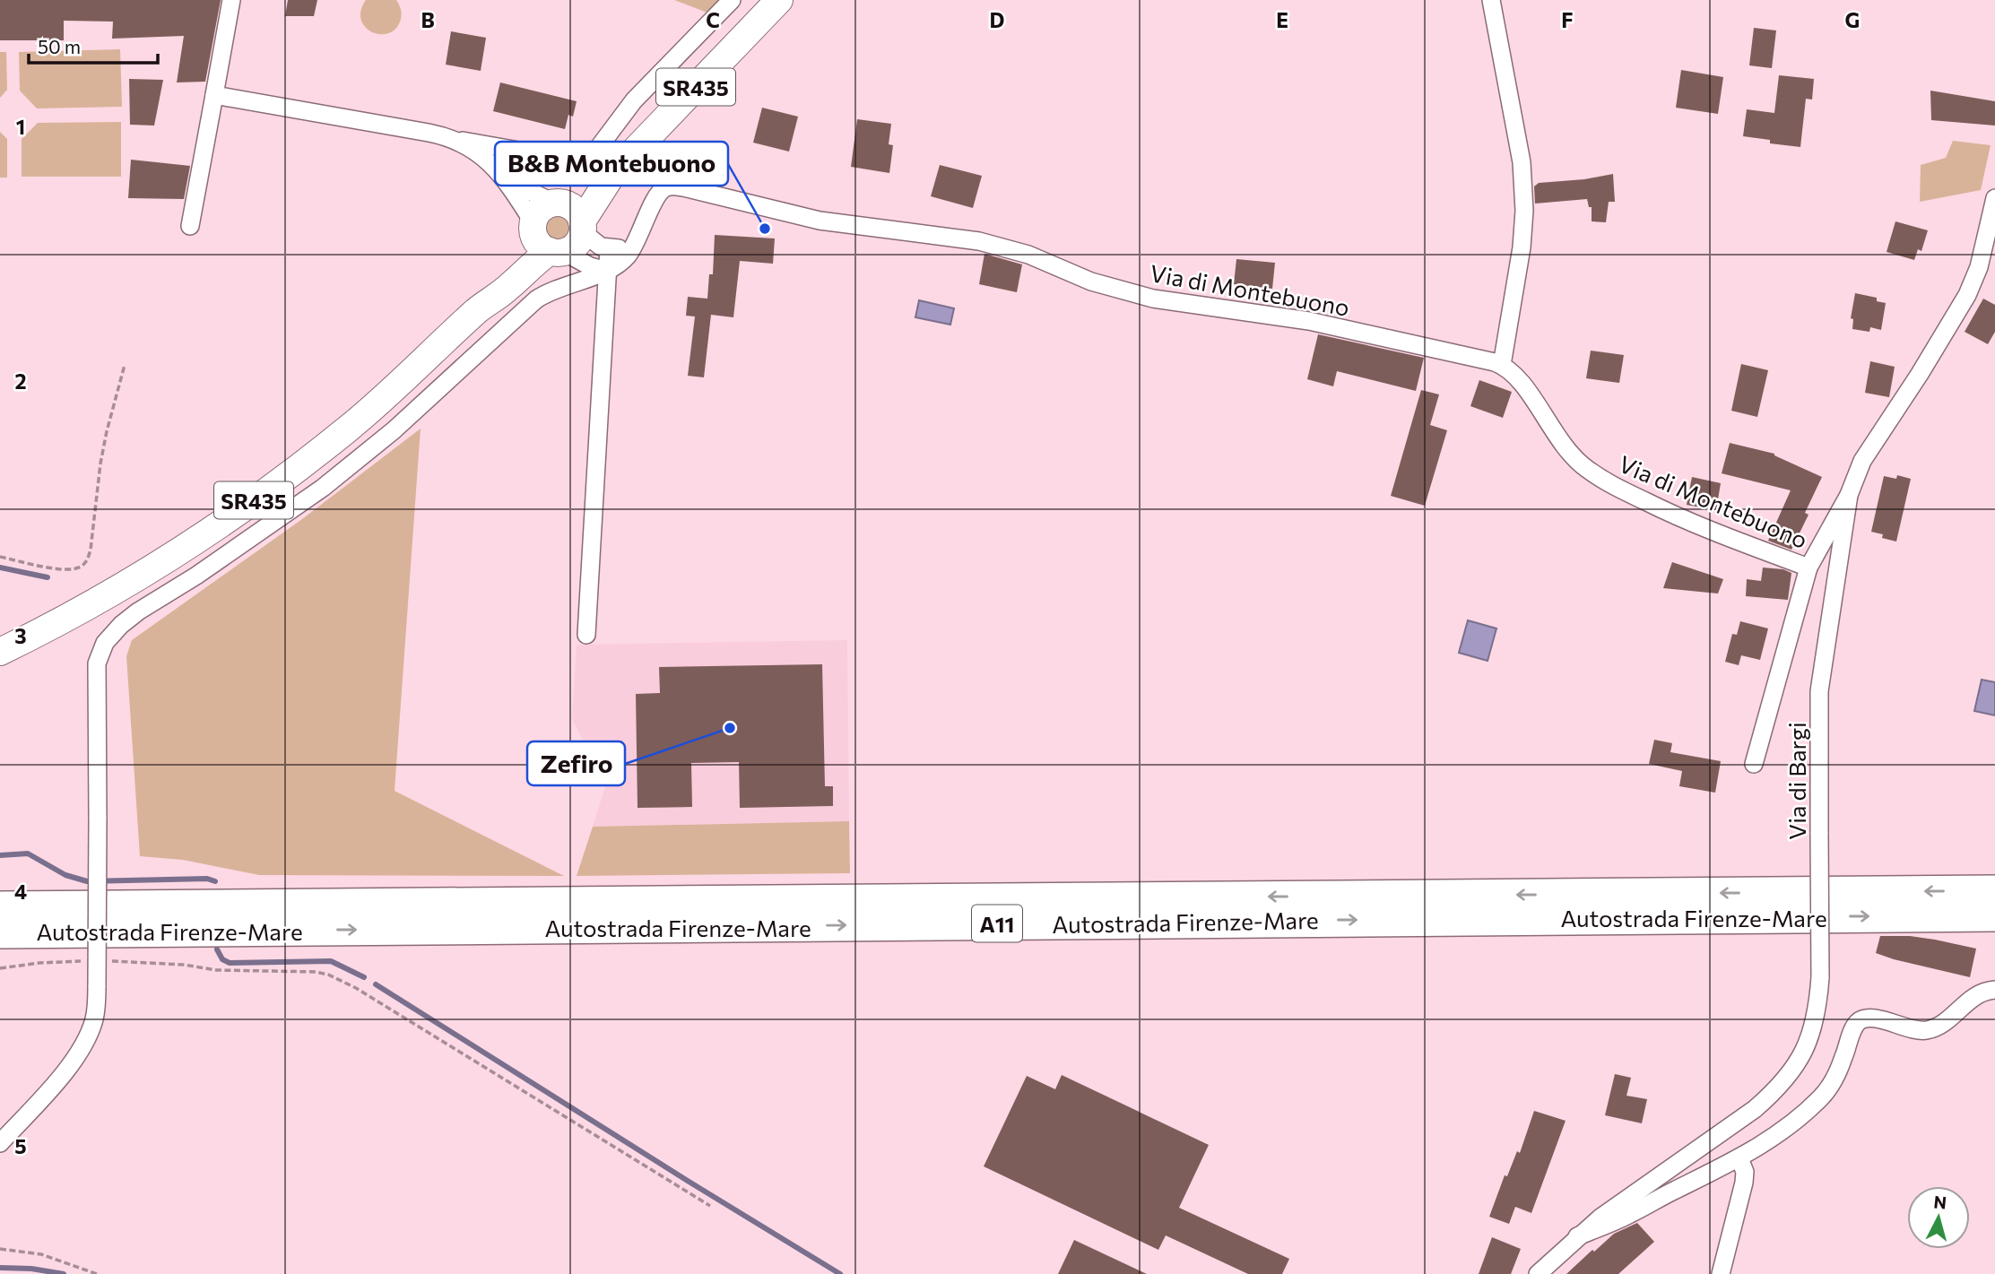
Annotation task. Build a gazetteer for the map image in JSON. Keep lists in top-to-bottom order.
{
  "streets": {
    "highway": ["Autostrada Firenze-Mare", "A11"],
    "main road": ["SR435"],
    "street": ["Via di Montebuono", "Via di Bargi"]
  },
  "crossings": [
    ["Via di Montebuono", "Via di Bargi"]
  ],
  "places": ["B&B Montebuono", "Zefiro"],
  "scale_bar": "50 m",
  "north": "top",
  "grid": {
    "columns": [
      "B",
      "C",
      "D",
      "E",
      "F",
      "G"
    ],
    "rows": [
      "1",
      "2",
      "3",
      "4",
      "5"
    ]
  }
}
